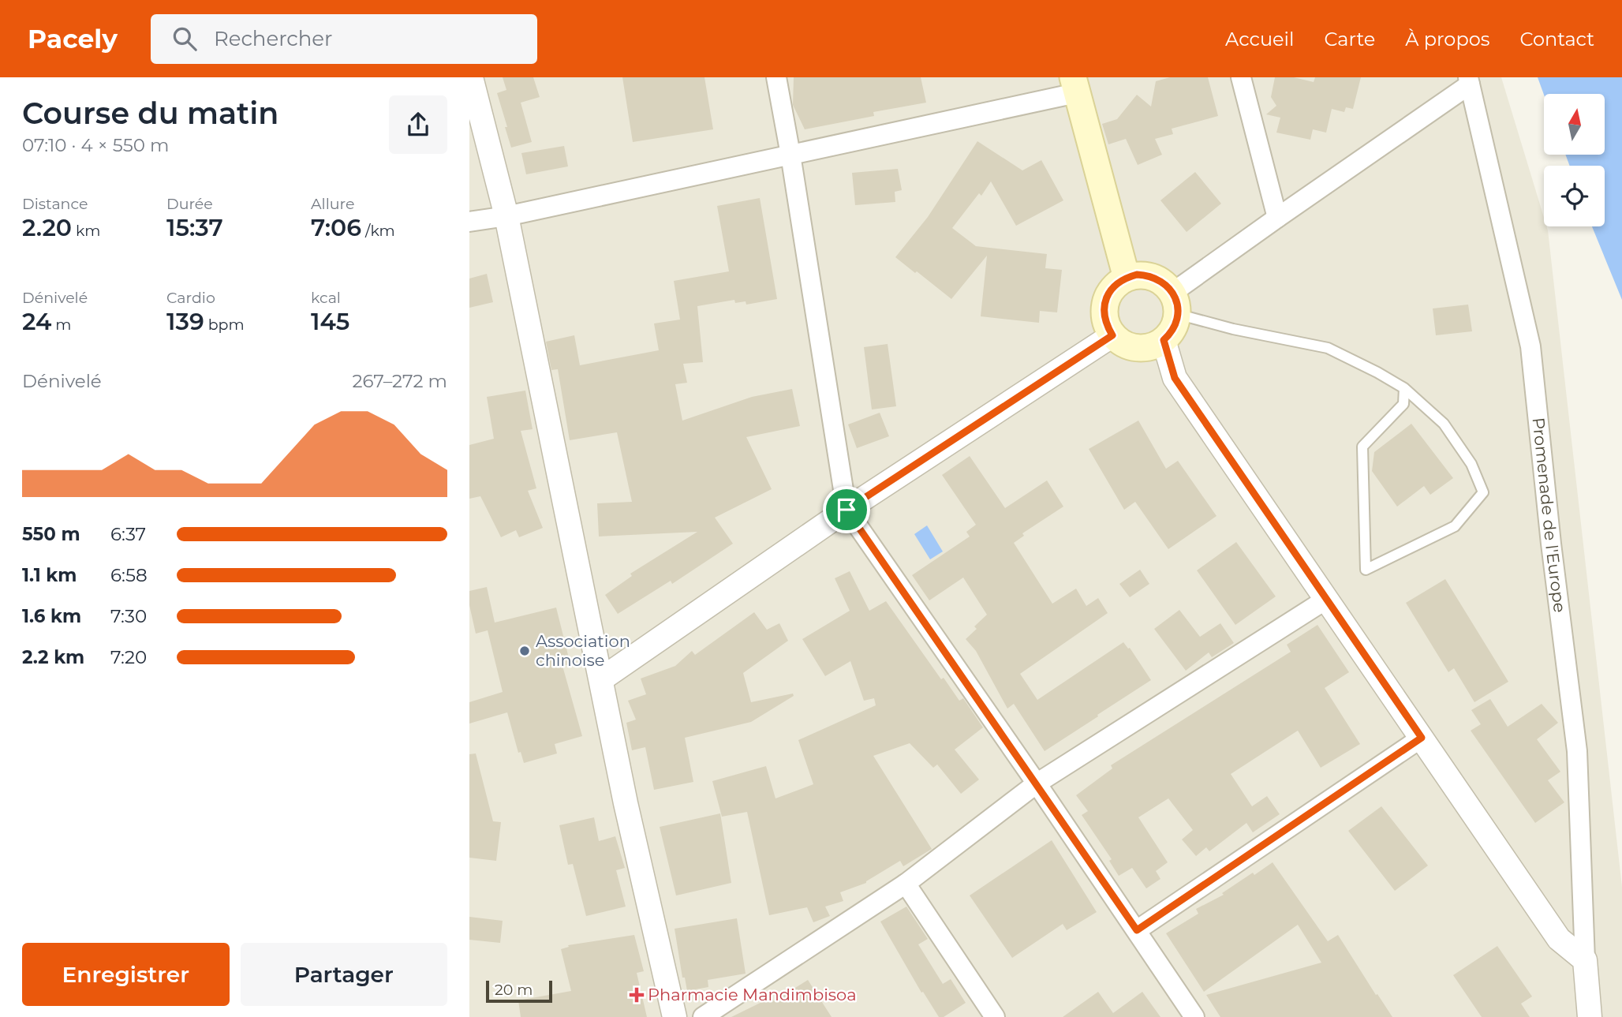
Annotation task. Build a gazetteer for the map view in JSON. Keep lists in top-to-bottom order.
{
  "streets": {
    "street": ["Promenade de l'Europe"]
  },
  "places": {
    "other": ["Association chinoise"],
    "health": ["Pharmacie Mandimbisoa"]
  },
  "scale_bar": "20 m",
  "north": "top",
  "page": {
    "header": "Pacely",
    "search": "Rechercher",
    "nav": [
      "Accueil",
      "Carte",
      "À propos",
      "Contact"
    ],
    "heading": ["Course du matin", "07:10 · 4 × 550 m"],
    "stats": [
      ["Distance", "2.20 km"],
      ["Durée", "15:37"],
      ["Allure", "7:06 /km"],
      ["Dénivelé", "24 m"],
      ["Cardio", "139 bpm"],
      ["kcal", "145"]
    ],
    "chart": ["Dénivelé", "267–272 m"],
    "list": [
      {
        "name": "550 m",
        "note": "6:37"
      },
      {
        "name": "1.1 km",
        "note": "6:58"
      },
      {
        "name": "1.6 km",
        "note": "7:30"
      },
      {
        "name": "2.2 km",
        "note": "7:20"
      }
    ],
    "buttons": ["Enregistrer", "Partager"],
    "scale": "20 m"
  }
}
